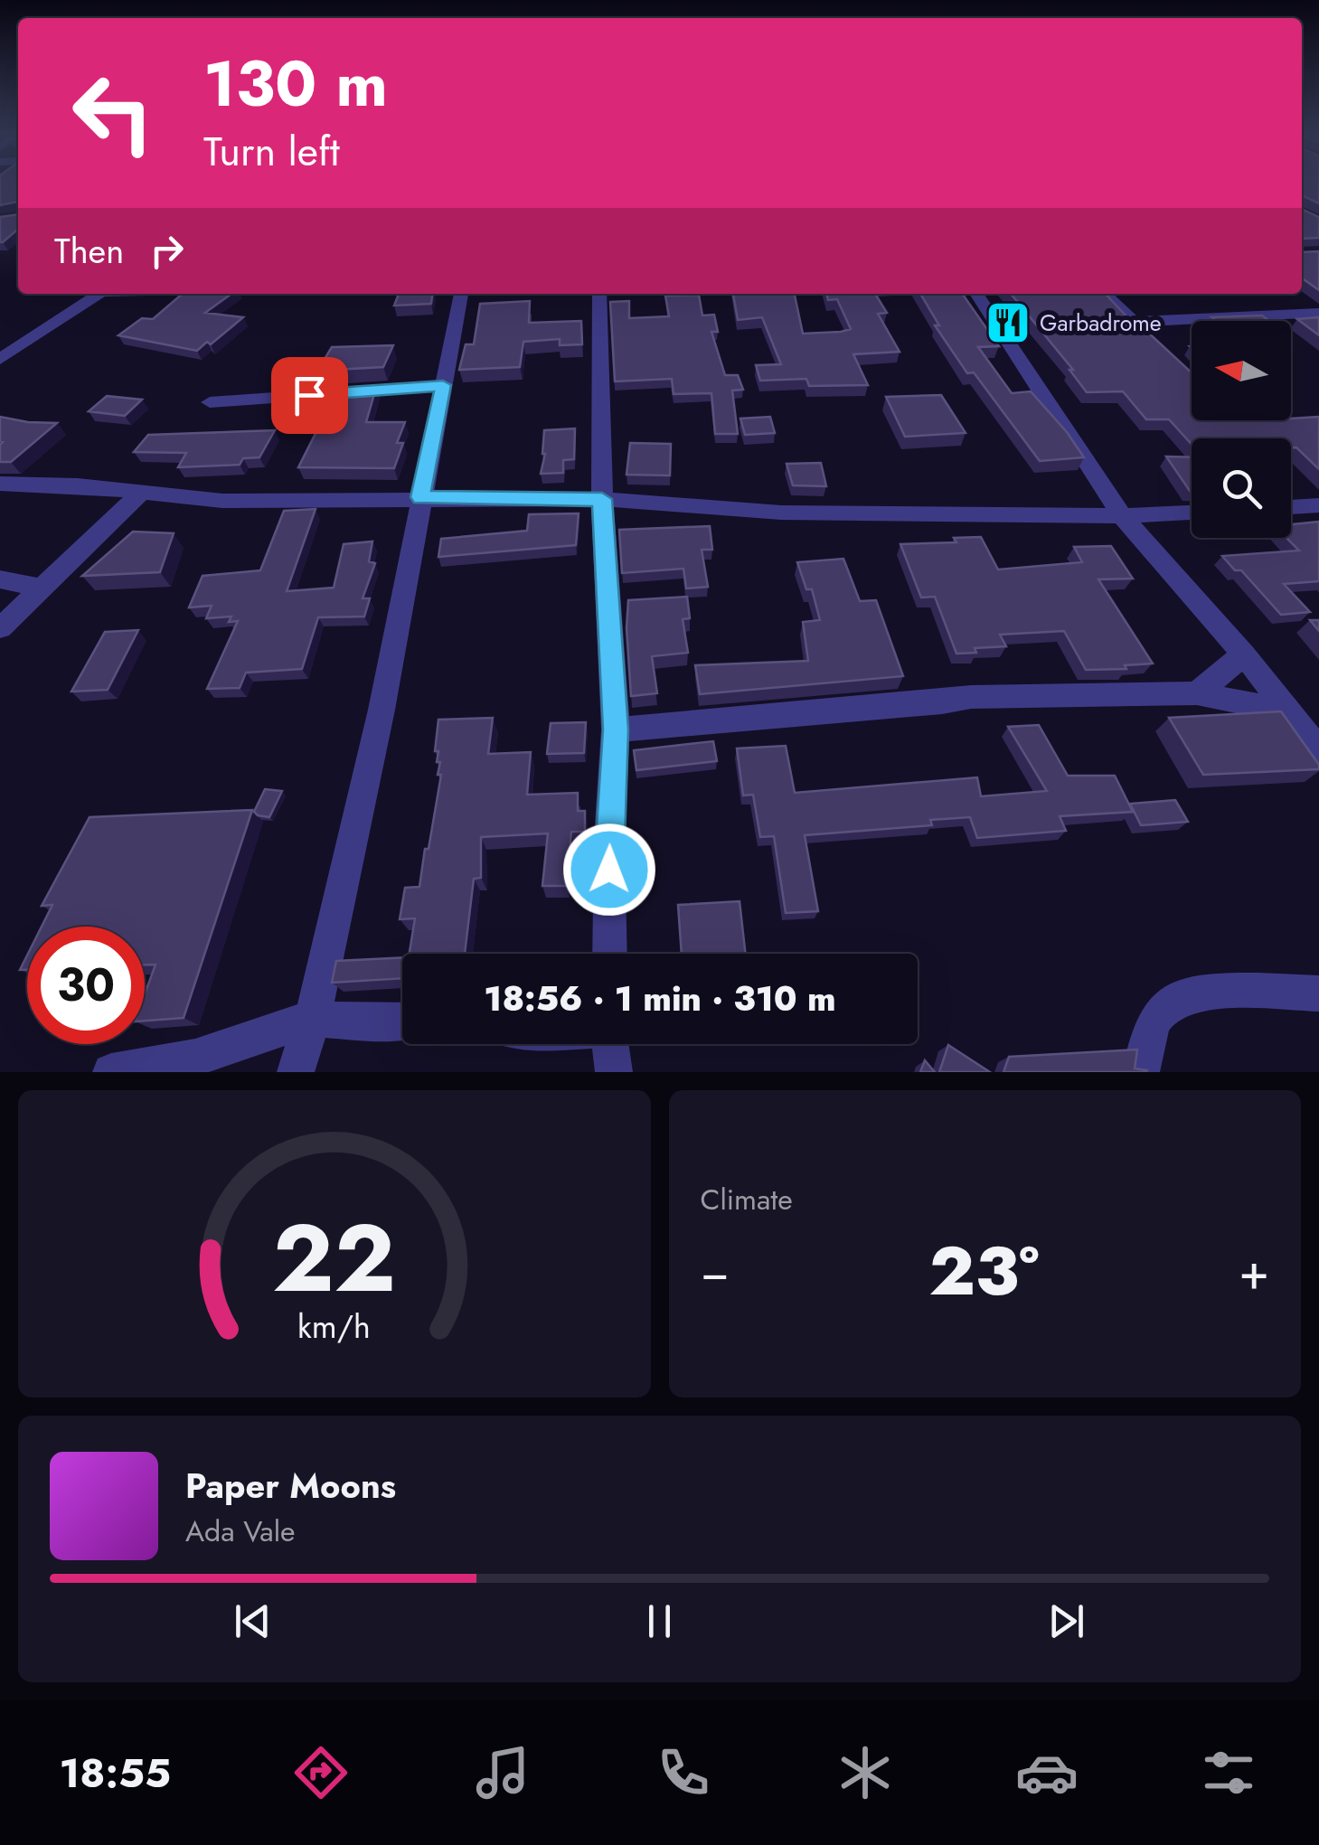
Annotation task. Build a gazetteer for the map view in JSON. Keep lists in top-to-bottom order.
{
  "places": {
    "restaurant": ["Garbadrome"]
  },
  "north": "left",
  "page": {
    "turn": ["130 m", "Turn left"],
    "then": "Then",
    "limit": "30",
    "trip": "18:56 · 1 min · 310 m",
    "tile": "Climate",
    "heat": ["−", "23°", "+"],
    "song": ["Paper Moons", "Ada Vale"],
    "tabs": "18:55",
    "gauge": ["22", "km/h"]
  }
}
